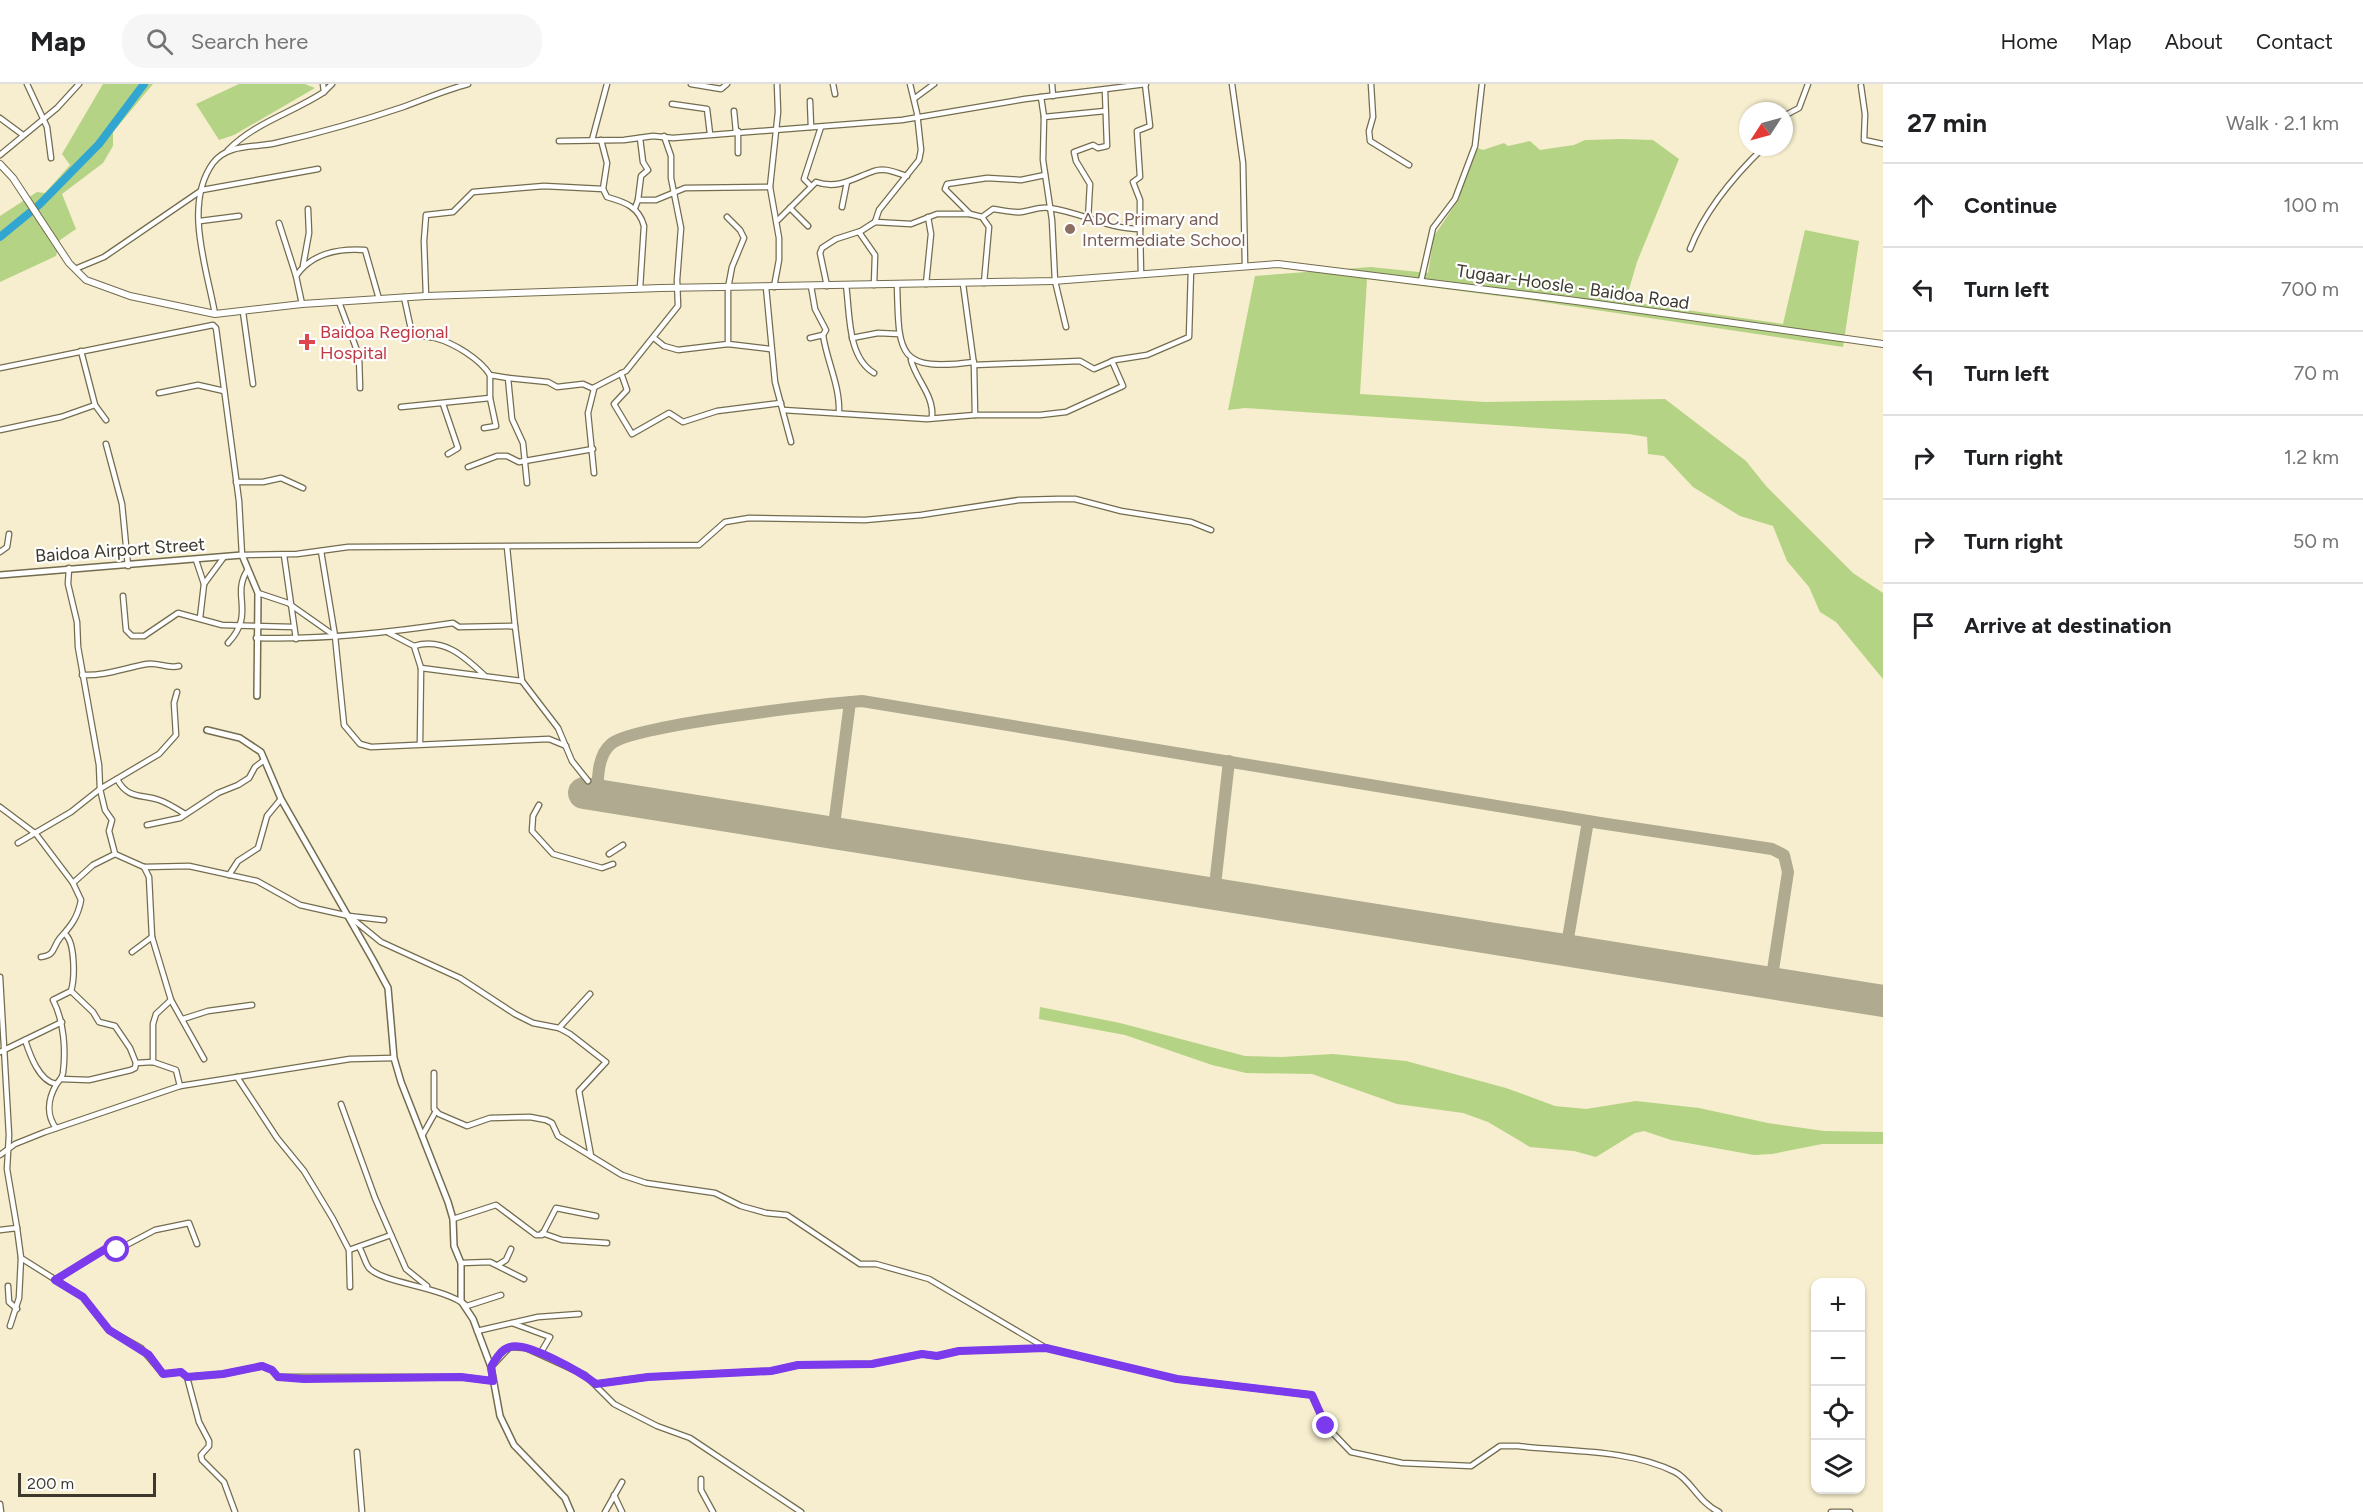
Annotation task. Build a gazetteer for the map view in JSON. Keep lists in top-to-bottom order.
{
  "streets": {
    "main road": ["Tugaar-Hoosle - Baidoa Road"],
    "street": ["Baidoa Airport Street"]
  },
  "places": {
    "other": ["ADC Primary and Intermediate School"],
    "health": ["Baidoa Regional Hospital"]
  },
  "scale_bar": "200 m",
  "north": "bottom left",
  "page": {
    "header": "Map",
    "search": "Search here",
    "nav": [
      "Home",
      "Map",
      "About",
      "Contact"
    ],
    "heading": ["27 min", "Walk · 2.1 km"],
    "list": [
      ["Continue", "100 m"],
      ["Turn left", "700 m"],
      ["Turn left", "70 m"],
      ["Turn right", "1.2 km"],
      ["Turn right", "50 m"],
      "Arrive at destination"
    ],
    "map_buttons": ["+", "−"],
    "scale": "200 m"
  }
}
